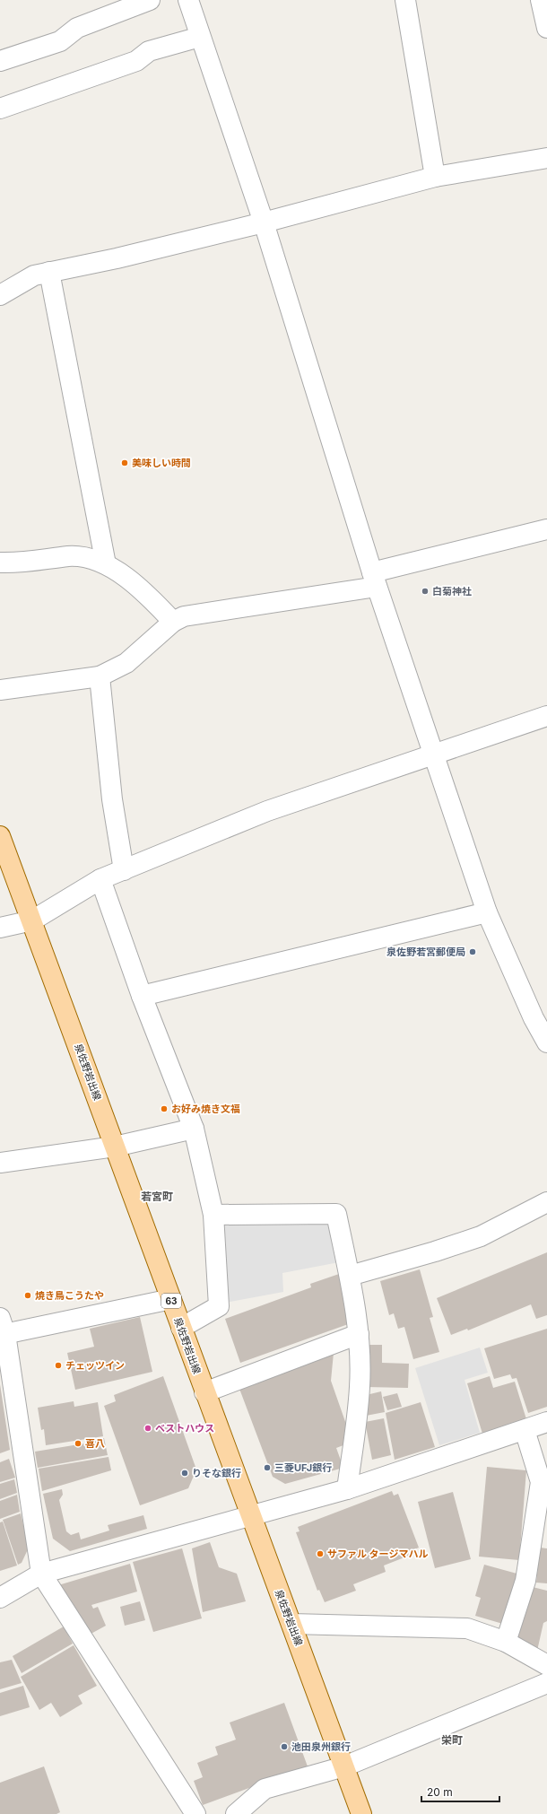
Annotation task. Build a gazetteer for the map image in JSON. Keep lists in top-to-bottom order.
{
  "streets": {
    "main road": ["泉佐野岩出線", "63"]
  },
  "districts": ["若宮町", "栄町"],
  "places": [
    "美味しい時間",
    "白菊神社",
    "泉佐野若宮郵便局",
    "お好み焼き文福",
    "焼き鳥こうたや",
    "チェッツイン",
    "ベストハウス",
    "喜八",
    "三菱UFJ銀行",
    "りそな銀行",
    "サファル タージマハル",
    "池田泉州銀行"
  ],
  "scale_bar": "20 m"
}
